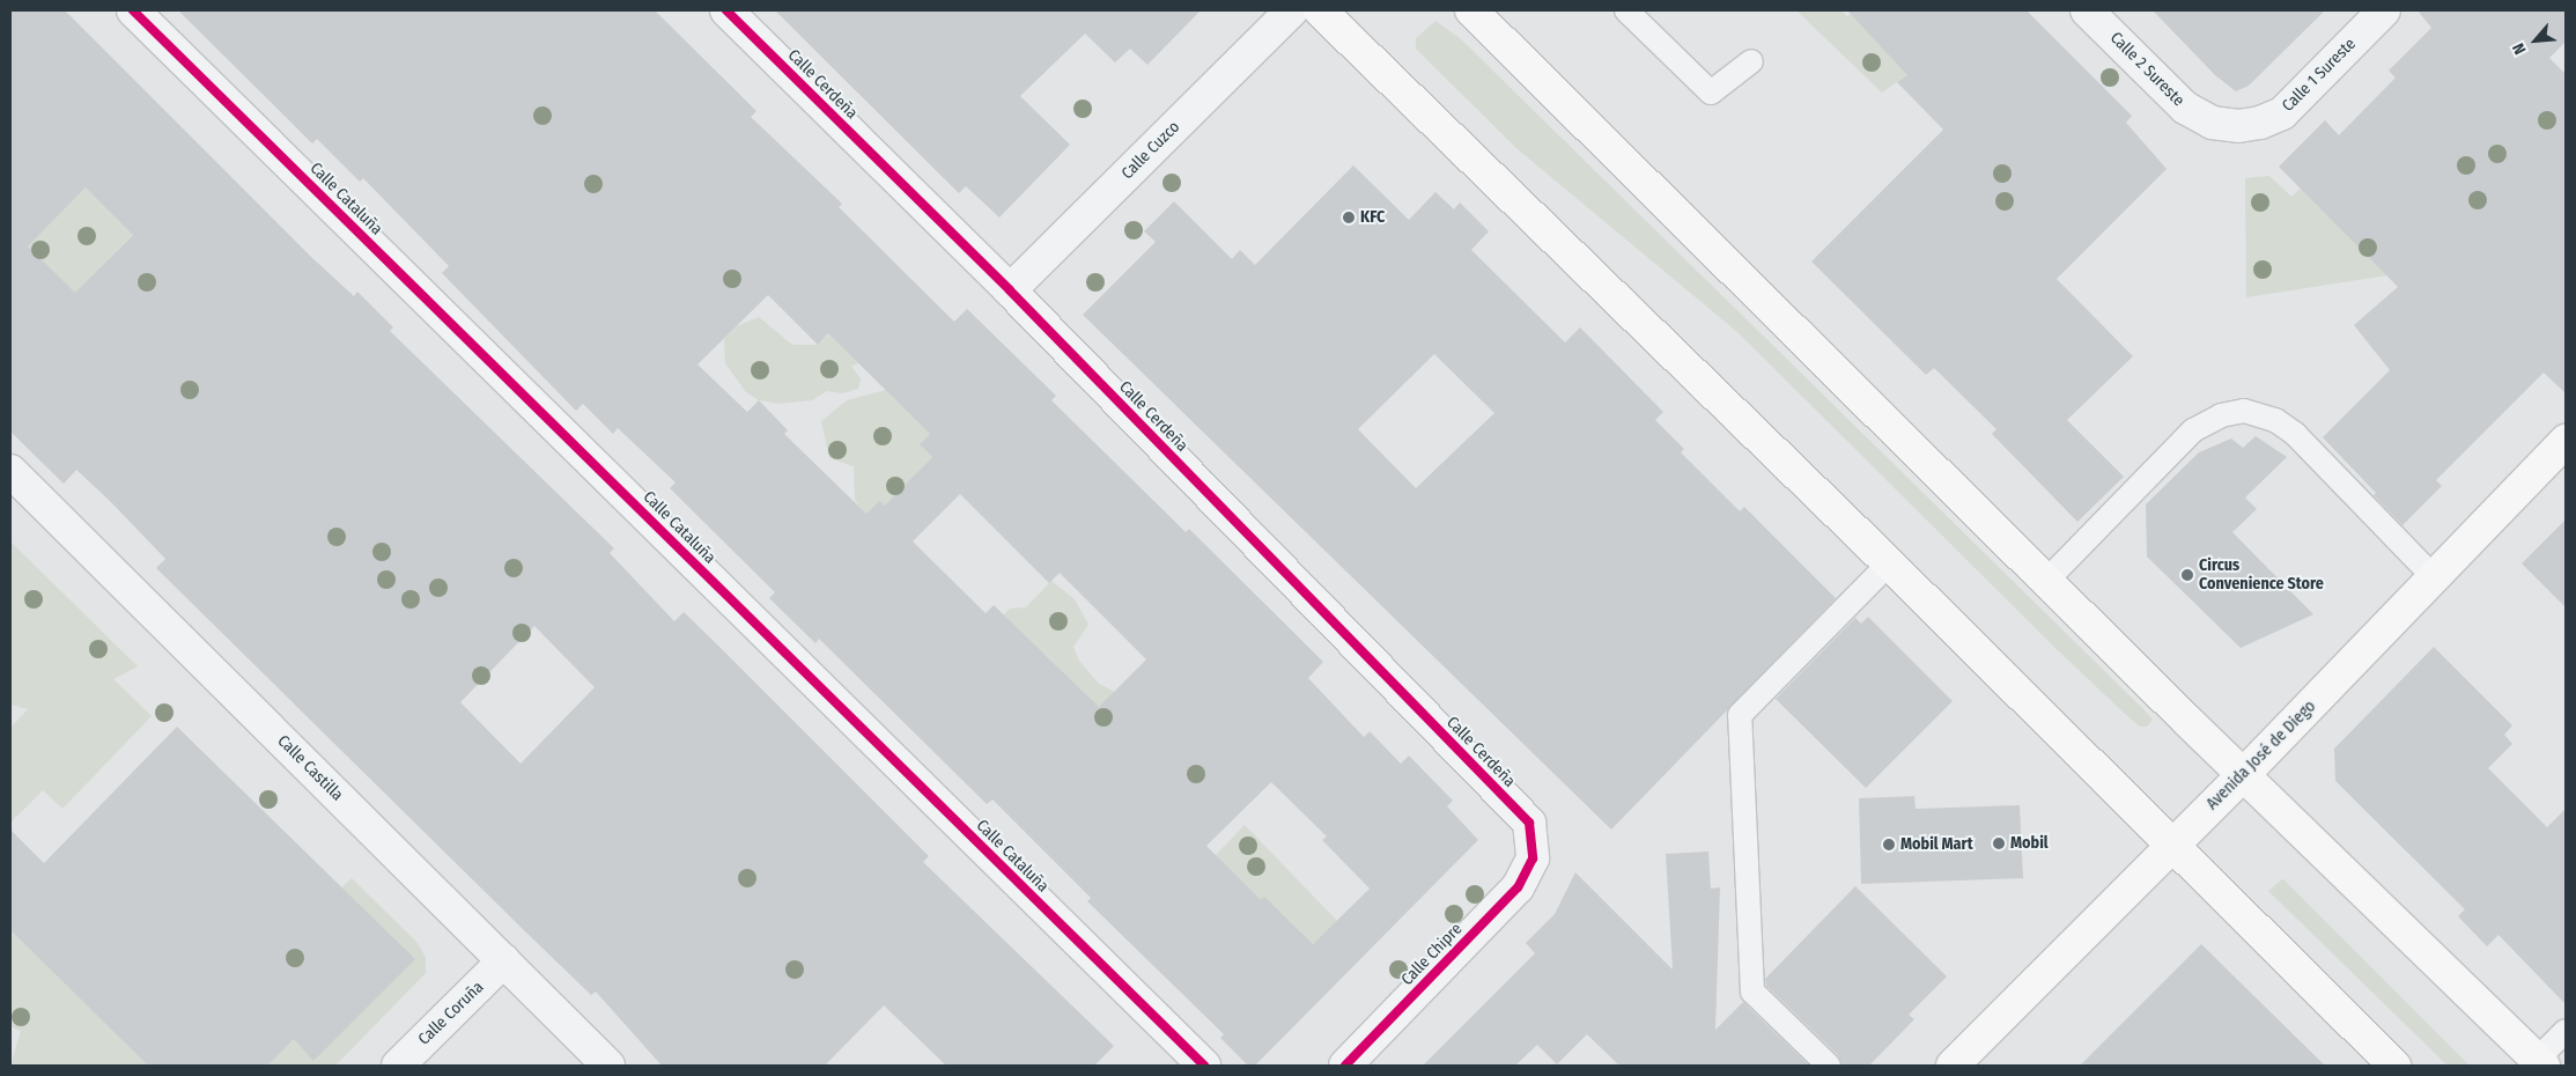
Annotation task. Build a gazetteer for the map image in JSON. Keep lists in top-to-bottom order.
{
  "streets": {
    "main road": ["Avenida José de Diego"],
    "street": [
      "Calle 2 Sureste",
      "Calle 1 Sureste",
      "Calle Cerdeña",
      "Calle Cuzco",
      "Calle Cataluña",
      "Calle Castilla",
      "Calle Chipre",
      "Calle Coruña"
    ]
  },
  "crossings": [
    ["Calle 2 Sureste", "Calle 1 Sureste"],
    ["Calle Cerdeña", "Calle Cuzco"],
    ["Calle Cerdeña", "Calle Chipre"],
    ["Calle Castilla", "Calle Coruña"]
  ],
  "places": [
    "KFC",
    "Circus Convenience Store",
    "Mobil",
    "Mobil Mart"
  ],
  "north": "bottom left"
}
